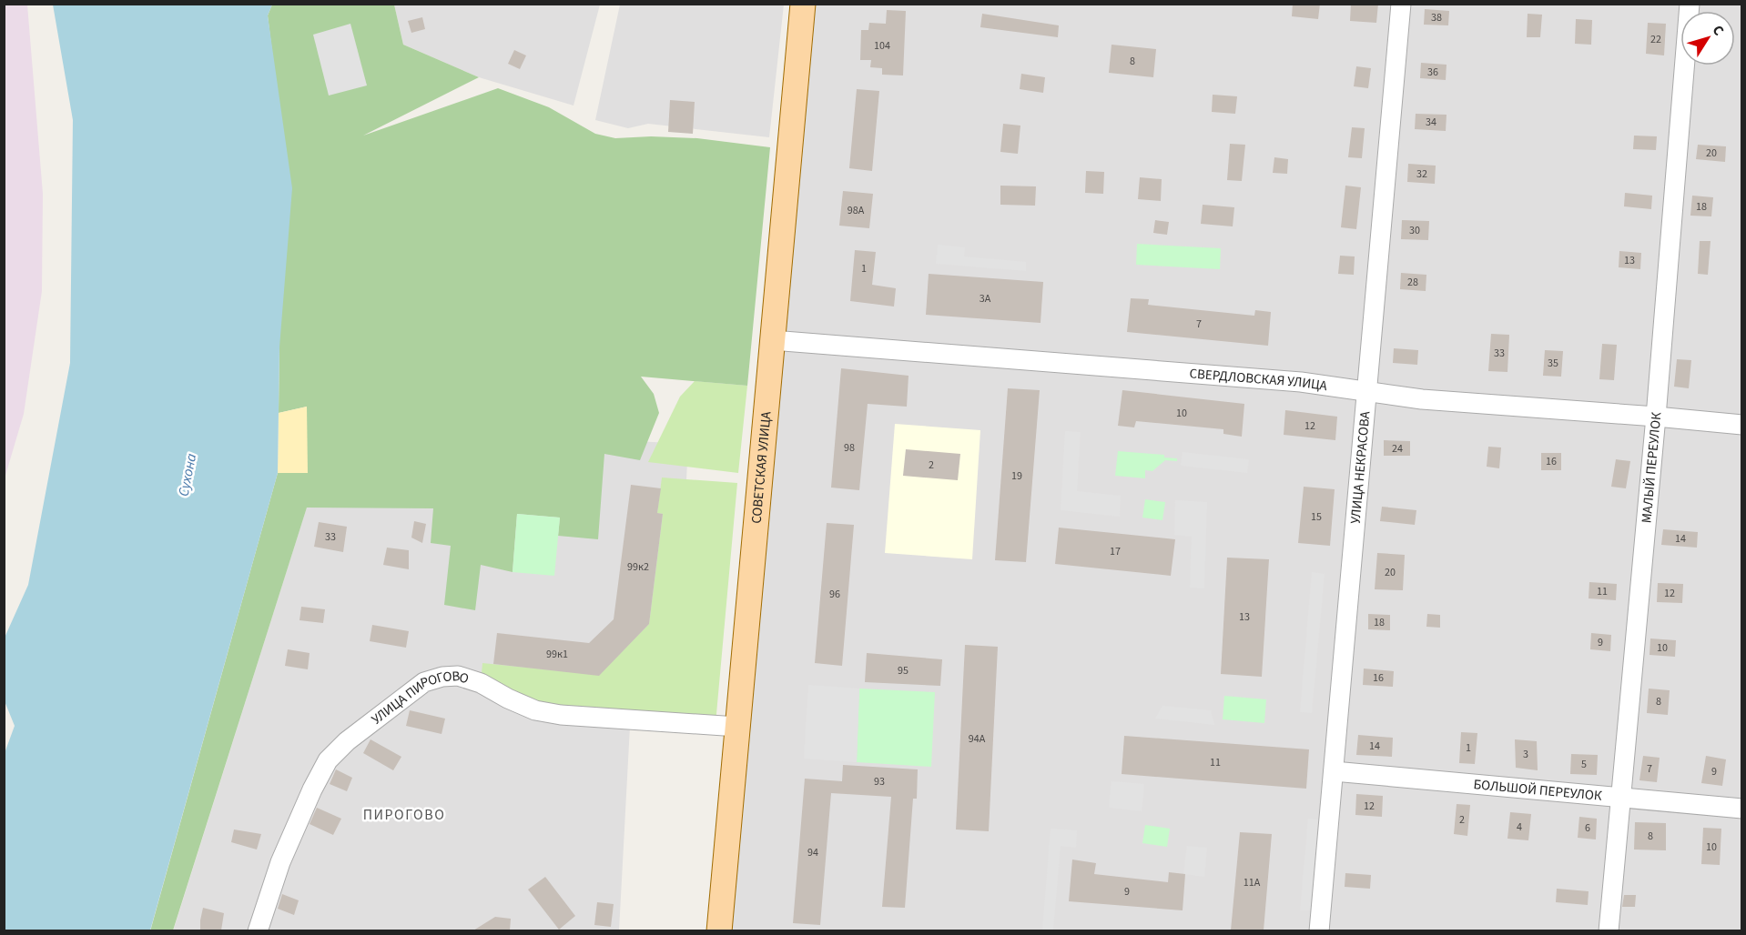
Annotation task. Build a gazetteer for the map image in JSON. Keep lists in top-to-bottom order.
{
  "streets": {
    "main road": ["СОВЕТСКАЯ УЛИЦА"],
    "street": [
      "СВЕРДЛОВСКАЯ УЛИЦА",
      "УЛИЦА НЕКРАСОВА",
      "МАЛЫЙ ПЕРЕУЛОК",
      "УЛИЦА ПИРОГОВО",
      "БОЛЬШОЙ ПЕРЕУЛОК"
    ]
  },
  "crossings": [
    ["СВЕРДЛОВСКАЯ УЛИЦА", "СОВЕТСКАЯ УЛИЦА"],
    ["СВЕРДЛОВСКАЯ УЛИЦА", "УЛИЦА НЕКРАСОВА"],
    ["СВЕРДЛОВСКАЯ УЛИЦА", "МАЛЫЙ ПЕРЕУЛОК"],
    ["СОВЕТСКАЯ УЛИЦА", "УЛИЦА ПИРОГОВО"],
    ["УЛИЦА НЕКРАСОВА", "БОЛЬШОЙ ПЕРЕУЛОК"],
    ["МАЛЫЙ ПЕРЕУЛОК", "БОЛЬШОЙ ПЕРЕУЛОК"]
  ],
  "districts": ["ПИРОГОВО"],
  "water": ["Сухона"],
  "house_numbers": [
    "38",
    "22",
    "104",
    "8",
    "36",
    "34",
    "20",
    "32",
    "18",
    "98А",
    "30",
    "13",
    "1",
    "28",
    "3А",
    "7",
    "33",
    "35",
    "10",
    "12",
    "98",
    "24",
    "16",
    "2",
    "19",
    "15",
    "33",
    "14",
    "17",
    "99к2",
    "20",
    "11",
    "12",
    "96",
    "13",
    "18",
    "9",
    "10",
    "99к1",
    "95",
    "16",
    "8",
    "94А",
    "14",
    "1",
    "3",
    "11",
    "5",
    "7",
    "9",
    "93",
    "12",
    "2",
    "4",
    "6",
    "8",
    "10",
    "94",
    "11А",
    "9"
  ],
  "north": "top right"
}
